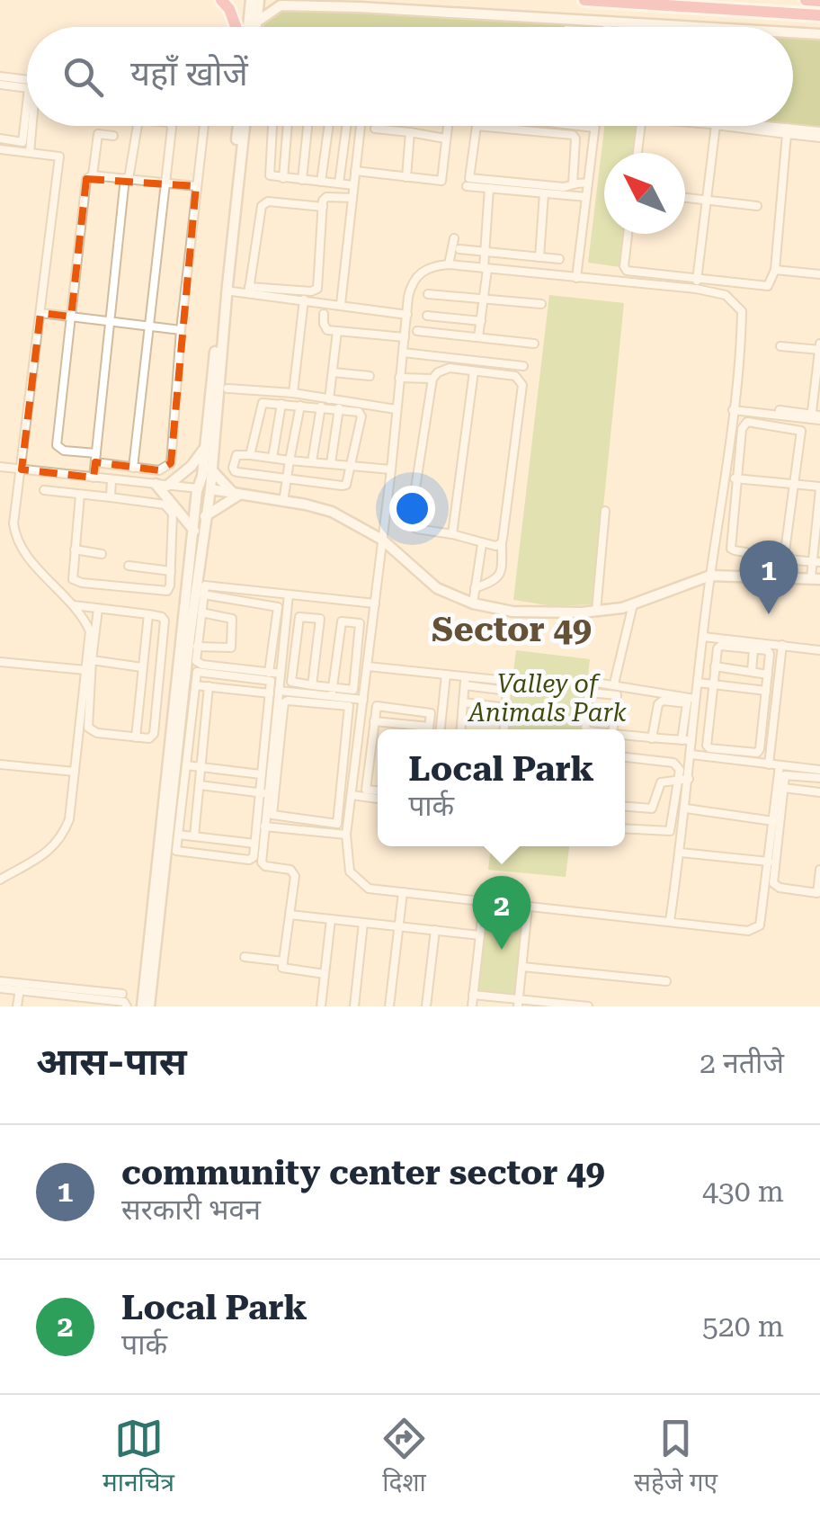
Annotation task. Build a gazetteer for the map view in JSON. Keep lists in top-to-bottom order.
{
  "districts": ["Sector 49"],
  "parks": ["Valley of Animals Park"],
  "north": "top left",
  "page": {
    "search": "यहाँ खोजें",
    "pins": ["1", "2"],
    "popup": ["Local Park", "पार्क"],
    "heading": ["आस-पास", "2 नतीजे"],
    "list": [
      {
        "mark": "1",
        "name": "community center sector 49",
        "note": "सरकारी भवन",
        "value": "430 m"
      },
      {
        "mark": "2",
        "name": "Local Park",
        "note": "पार्क",
        "value": "520 m"
      }
    ],
    "nav": ["मानचित्र", "दिशा", "सहेजे गए"]
  }
}
